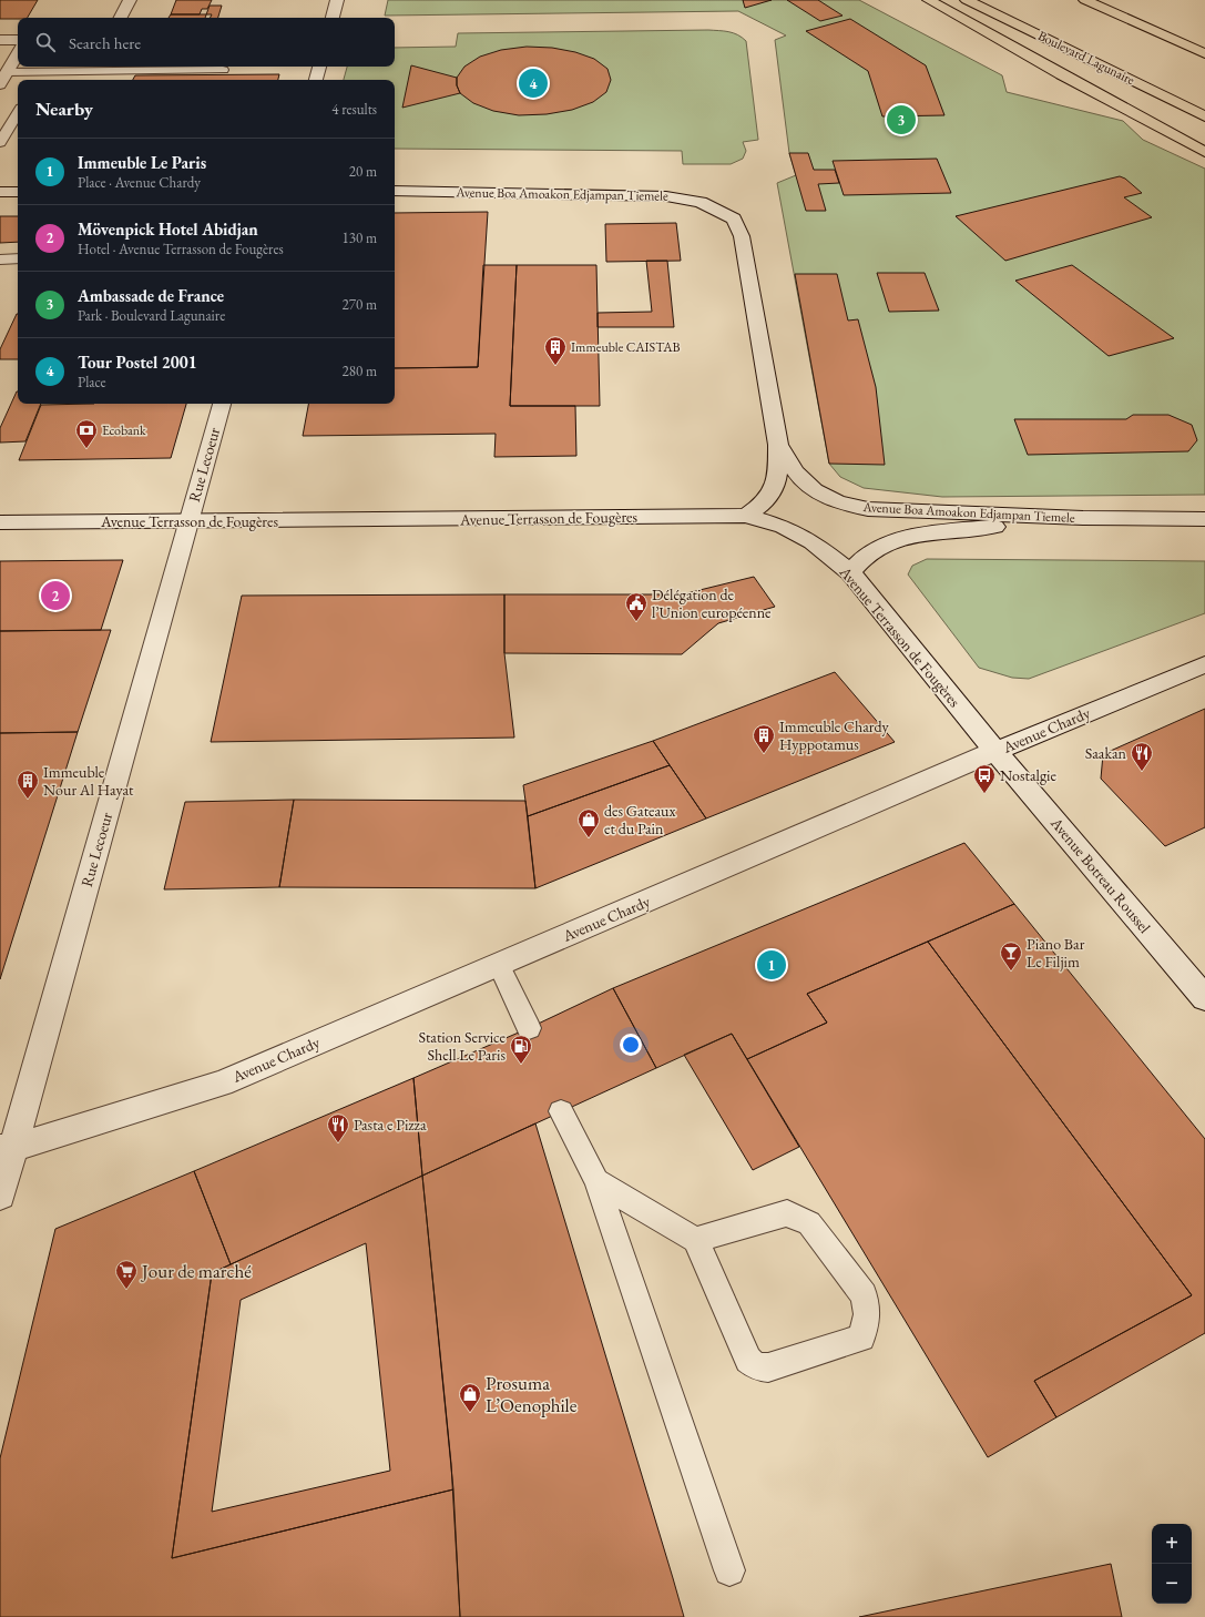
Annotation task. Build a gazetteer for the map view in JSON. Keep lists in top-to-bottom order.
{
  "streets": {
    "highway": ["Boulevard Lagunaire"],
    "street": [
      "Avenue Boa Amoakon Edjampan Tiemele",
      "Rue Lecoeur",
      "Avenue Terrasson de Fougères",
      "Avenue Chardy",
      "Avenue Botreau Roussel"
    ]
  },
  "crossings": [
    ["Rue Lecoeur", "Avenue Terrasson de Fougères"],
    ["Rue Lecoeur", "Avenue Chardy"],
    ["Avenue Terrasson de Fougères", "Avenue Chardy"],
    ["Avenue Terrasson de Fougères", "Avenue Botreau Roussel"],
    ["Avenue Chardy", "Avenue Botreau Roussel"]
  ],
  "places": {
    "building": ["Immeuble CAISTAB", "Immeuble Chardy Hyppotamus", "Immeuble Nour Al Hayat"],
    "bank": ["Ecobank"],
    "public building": ["Délégation de l’Union européenne"],
    "restaurant": ["Saakan", "Pasta e Pizza"],
    "bus stop": ["Nostalgie"],
    "shop": ["des Gateaux et du Pain", "Prosuma L’Oenophile"],
    "bar": ["Piano Bar Le Filjim"],
    "fuel station": ["Station Service Shell Le Paris"],
    "supermarket": ["Jour de marché"]
  },
  "page": {
    "search": "Search here",
    "pins": [
      "4",
      "3",
      "2",
      "1"
    ],
    "heading": ["Nearby", "4 results"],
    "list": [
      {
        "mark": "1",
        "name": "Immeuble Le Paris",
        "note": "Place · Avenue Chardy",
        "value": "20 m"
      },
      {
        "mark": "2",
        "name": "Mövenpick Hotel Abidjan",
        "note": "Hotel · Avenue Terrasson de Fougères",
        "value": "130 m"
      },
      {
        "mark": "3",
        "name": "Ambassade de France",
        "note": "Park · Boulevard Lagunaire",
        "value": "270 m"
      },
      {
        "mark": "4",
        "name": "Tour Postel 2001",
        "note": "Place",
        "value": "280 m"
      }
    ],
    "map_buttons": ["+", "−"]
  }
}
